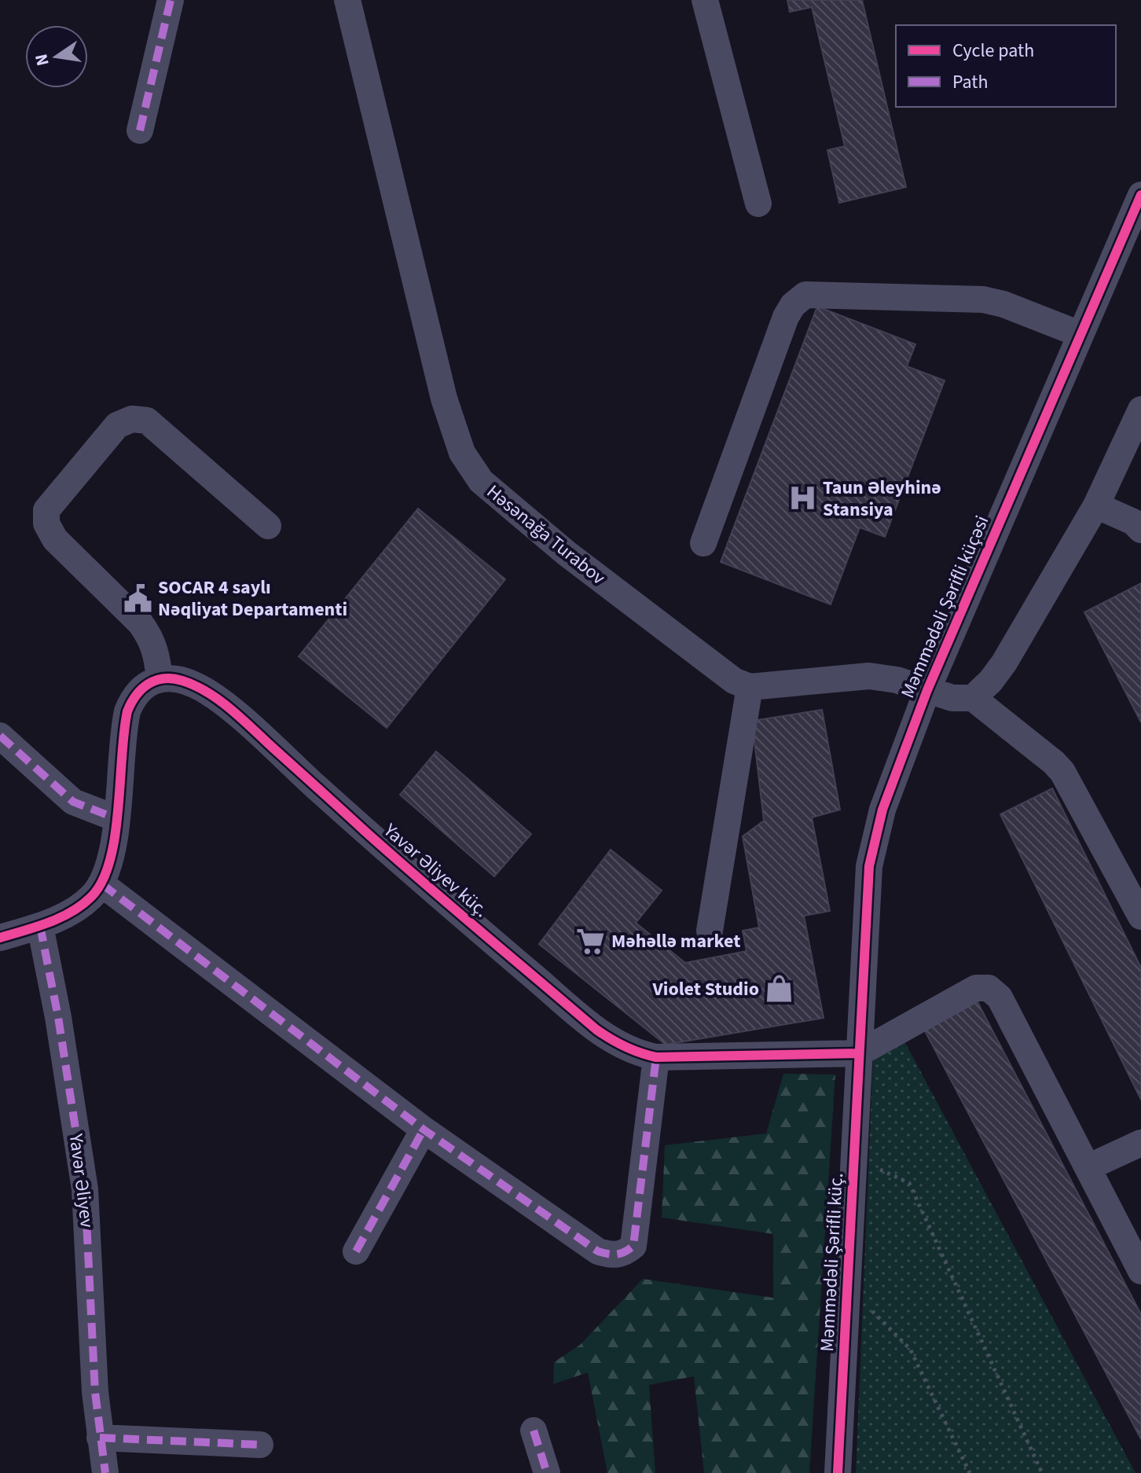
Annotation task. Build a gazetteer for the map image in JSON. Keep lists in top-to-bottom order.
{
  "streets": {
    "street": [
      "Həsənağa Turabov",
      "Məmmədəli Şərifli küçəsi",
      "Yavər Əliyev küç.",
      "Yavər Əliyev",
      "Məmmədəli Şərifli küç."
    ]
  },
  "crossings": [
    ["Məmmədəli Şərifli küçəsi", "Yavər Əliyev küç."],
    ["Məmmədəli Şərifli küçəsi", "Məmmədəli Şərifli küç."],
    ["Yavər Əliyev küç.", "Məmmədəli Şərifli küç."]
  ],
  "places": {
    "hospital": ["Taun Əleyhinə Stansiya"],
    "public building": ["SOCAR 4 saylı Nəqliyat Departamenti"],
    "supermarket": ["Məhəllə market"],
    "shop": ["Violet Studio"]
  },
  "legend": ["Cycle path", "Path"],
  "north": "left"
}
